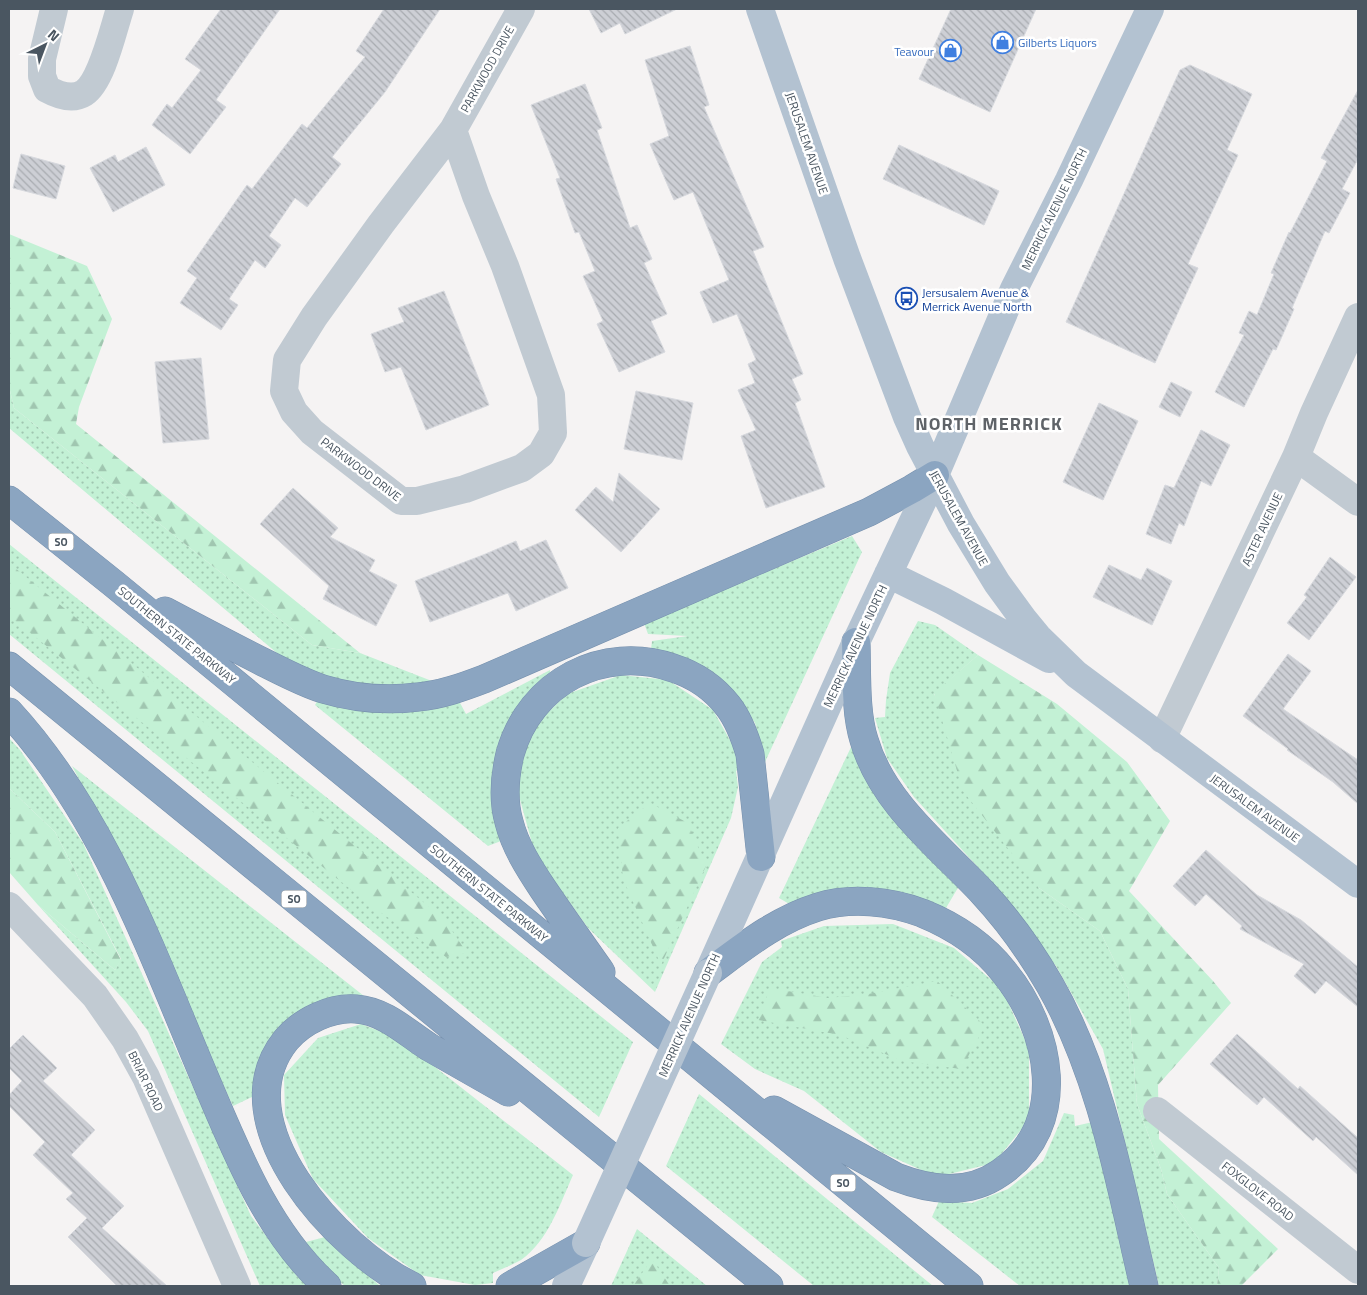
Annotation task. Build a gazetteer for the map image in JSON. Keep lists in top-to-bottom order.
{
  "streets": {
    "highway": ["SO", "SOUTHERN STATE PARKWAY"],
    "main road": ["JERUSALEM AVENUE", "MERRICK AVENUE NORTH"],
    "street": [
      "PARKWOOD DRIVE",
      "ASTER AVENUE",
      "BRIAR ROAD",
      "FOXGLOVE ROAD"
    ]
  },
  "crossings": [
    ["JERUSALEM AVENUE", "MERRICK AVENUE NORTH"],
    ["JERUSALEM AVENUE", "ASTER AVENUE"]
  ],
  "districts": ["NORTH MERRICK"],
  "places": {
    "shop": ["Gilberts Liquors", "Teavour"],
    "bus stop": ["Jersusalem Avenue & Merrick Avenue North"]
  },
  "north": "top right"
}
